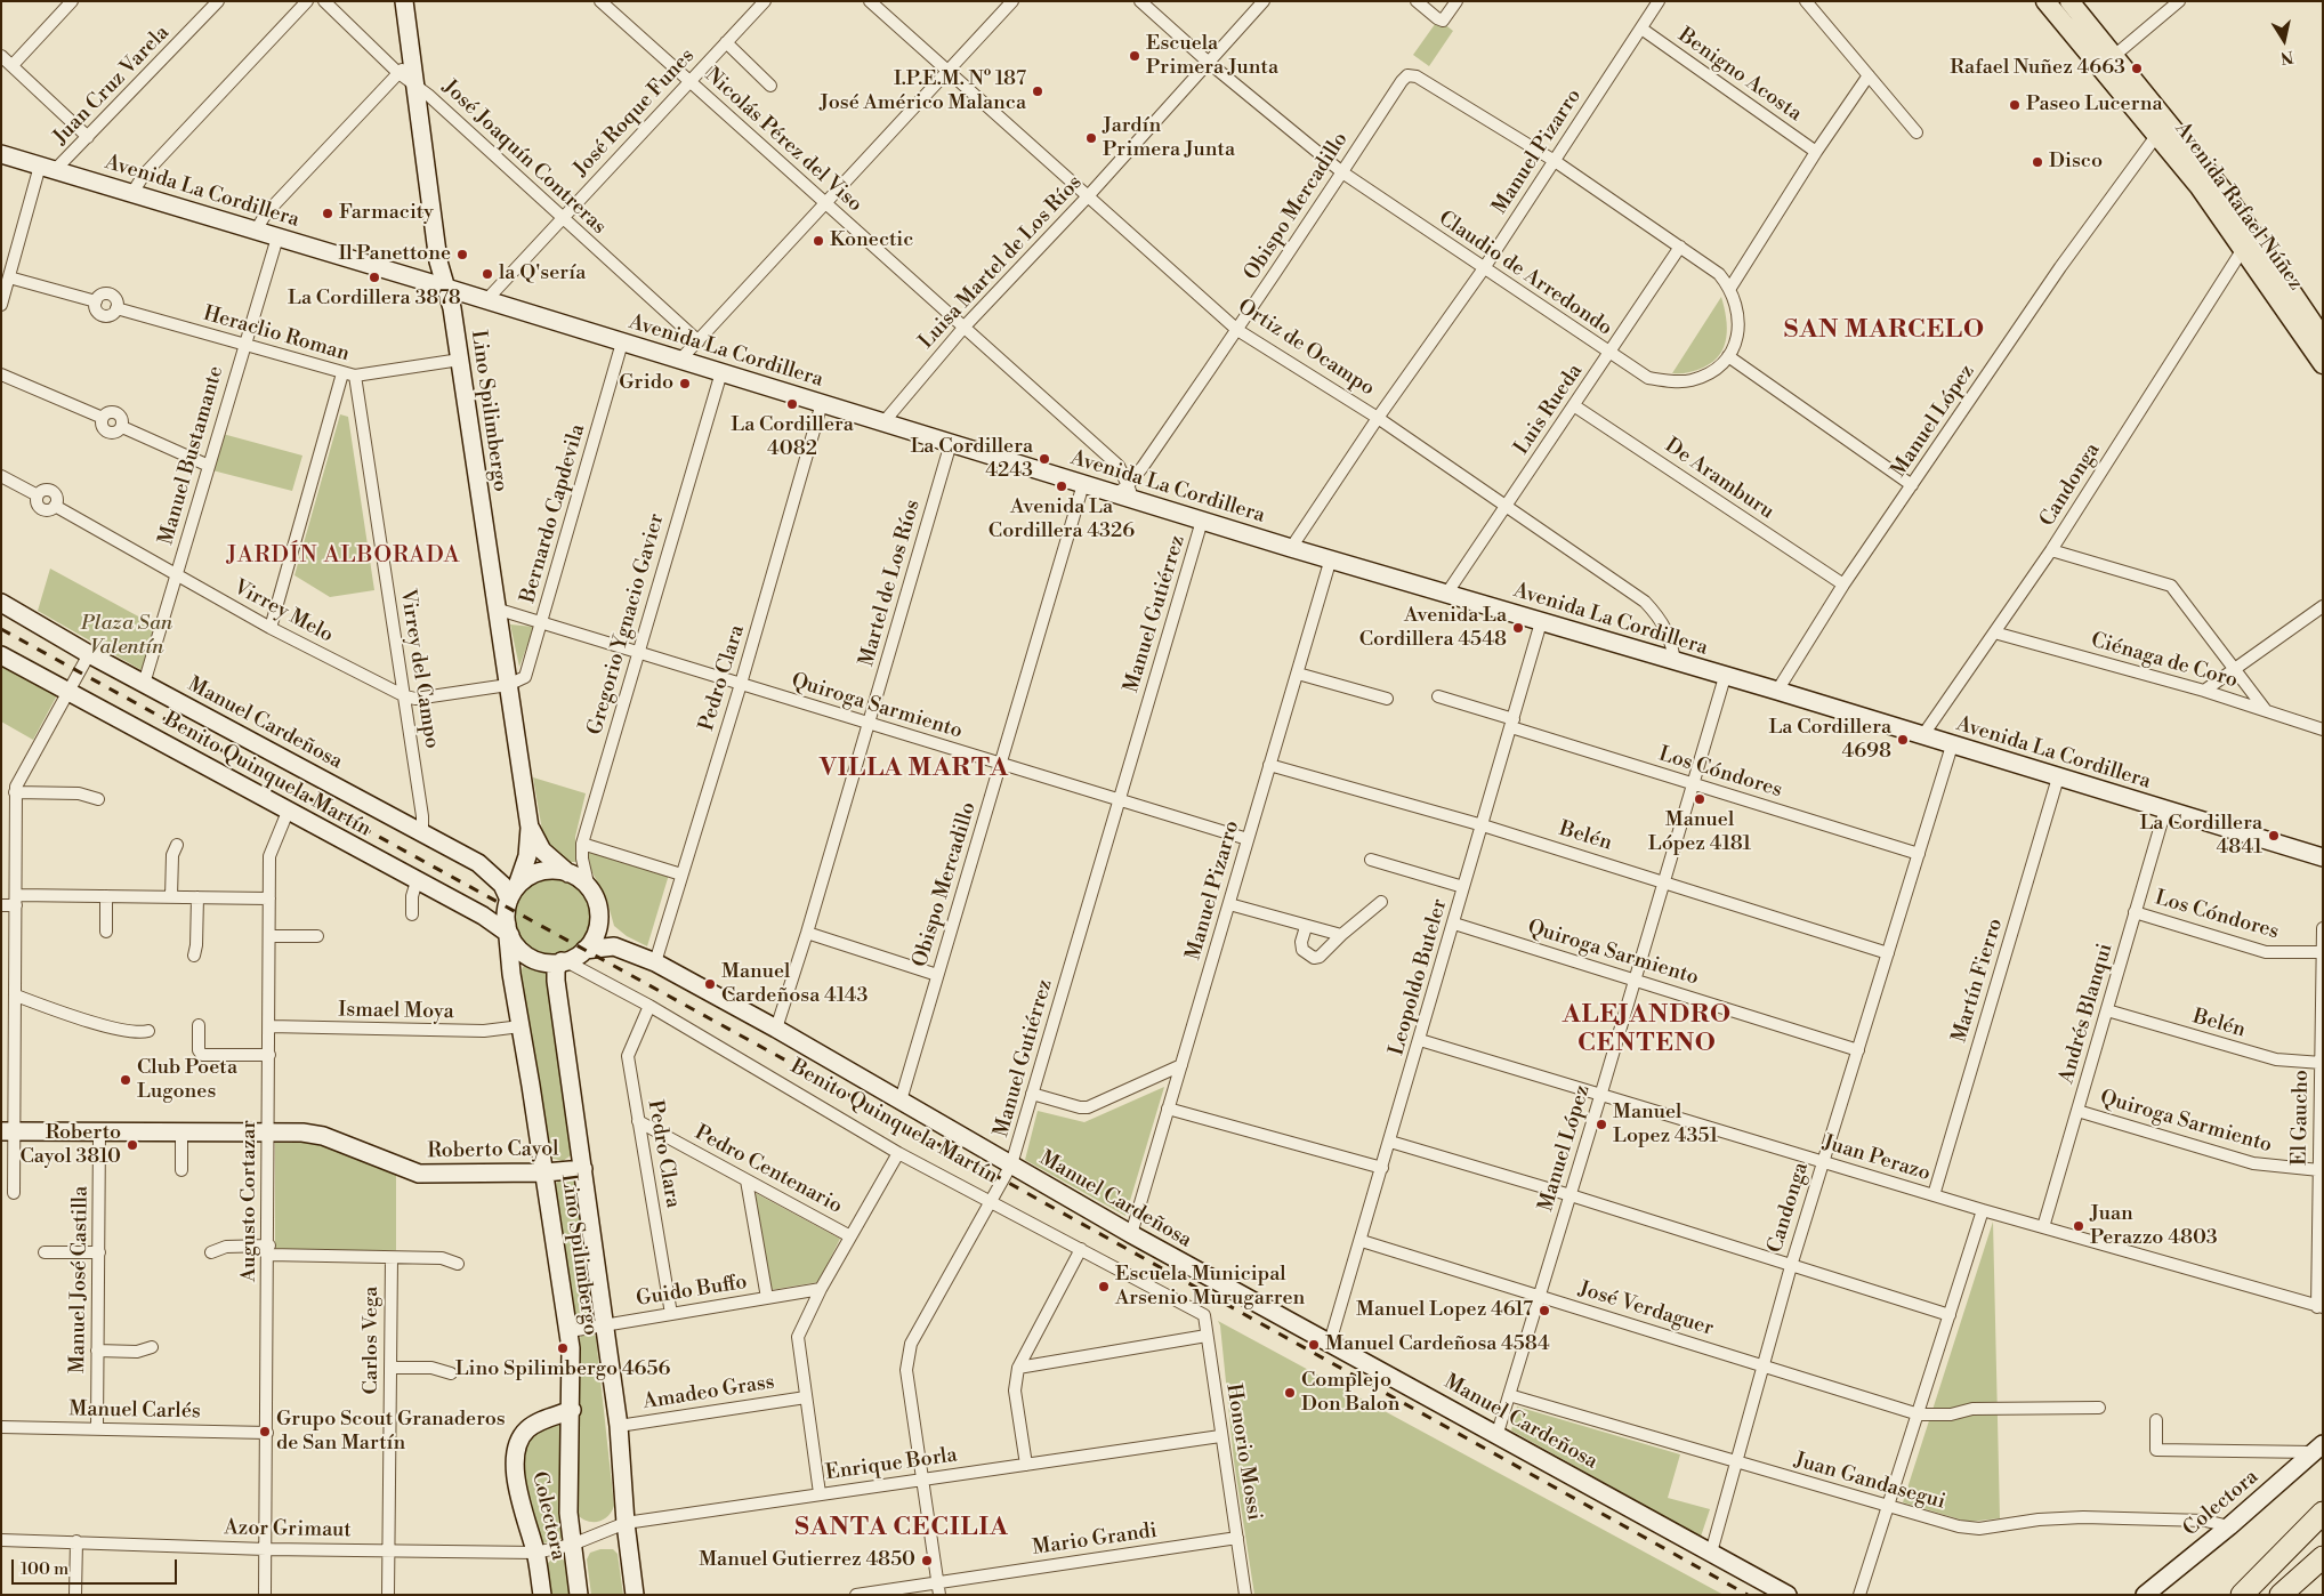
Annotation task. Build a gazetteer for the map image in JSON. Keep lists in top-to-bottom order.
{
  "streets": {
    "main road": [
      "Avenida La Cordillera",
      "Avenida Rafael Núñez",
      "Lino Spilimbergo",
      "Manuel Cardeñosa",
      "Benito Quinquela Martín",
      "Roberto Cayol",
      "Colectora"
    ],
    "street": [
      "Benigno Acosta",
      "Juan Cruz Varela",
      "José Roque Funes",
      "Nicolás Pérez del Viso",
      "Manuel Pizarro",
      "José Joaquín Contreras",
      "Obispo Mercadillo",
      "Luisa Martel de Los Ríos",
      "Claudio de Arredondo",
      "Heraclio Roman",
      "Ortiz de Ocampo",
      "Luis Rueda",
      "Manuel López",
      "Manuel Bustamante",
      "De Aramburu",
      "Candonga",
      "Bernardo Capdevila",
      "Martel de Los Ríos",
      "Virrey Melo",
      "Manuel Gutiérrez",
      "Gregorio Ygnacio Gavier",
      "Ciénaga de Coro",
      "Virrey del Campo",
      "Pedro Clara",
      "Quiroga Sarmiento",
      "Los Cóndores",
      "Belén",
      "Leopoldo Buteler",
      "Martín Fierro",
      "Ismael Moya",
      "Andrés Blanqui",
      "El Gaucho",
      "Juan Perazo",
      "Pedro Centenario",
      "Augusto Cortazar",
      "Manuel José Castilla",
      "Guido Buffo",
      "José Verdaguer",
      "Carlos Vega",
      "Amadeo Grass",
      "Manuel Carlés",
      "Honorio Mossi",
      "Enrique Borla",
      "Juan Gandasegui",
      "Azor Grimaut",
      "Mario Grandi"
    ]
  },
  "crossings": [
    ["Benigno Acosta", "Manuel Pizarro"],
    ["Juan Cruz Varela", "Avenida La Cordillera"],
    ["Juan Cruz Varela", "Heraclio Roman"],
    ["José Roque Funes", "Nicolás Pérez del Viso"],
    ["José Roque Funes", "José Joaquín Contreras"],
    ["José Roque Funes", "Avenida La Cordillera"],
    ["Nicolás Pérez del Viso", "Avenida La Cordillera"],
    ["Nicolás Pérez del Viso", "Obispo Mercadillo"],
    ["Nicolás Pérez del Viso", "Luisa Martel de Los Ríos"],
    ["Manuel Pizarro", "Avenida La Cordillera"],
    ["Manuel Pizarro", "Obispo Mercadillo"],
    ["Manuel Pizarro", "Claudio de Arredondo"],
    ["Manuel Pizarro", "Ortiz de Ocampo"],
    ["Manuel Pizarro", "Quiroga Sarmiento"],
    ["Manuel Pizarro", "Manuel Cardeñosa"],
    ["Manuel Pizarro", "Belén"],
    ["José Joaquín Contreras", "Lino Spilimbergo"],
    ["Avenida La Cordillera", "Obispo Mercadillo"],
    ["Avenida La Cordillera", "Luisa Martel de Los Ríos"],
    ["Avenida La Cordillera", "Ortiz de Ocampo"],
    ["Avenida La Cordillera", "Luis Rueda"],
    ["Avenida La Cordillera", "Lino Spilimbergo"],
    ["Avenida La Cordillera", "Manuel López"],
    ["Avenida La Cordillera", "Manuel Bustamante"],
    ["Avenida La Cordillera", "Candonga"],
    ["Avenida La Cordillera", "Bernardo Capdevila"],
    ["Avenida La Cordillera", "Martel de Los Ríos"],
    ["Avenida La Cordillera", "Manuel Gutiérrez"],
    ["Avenida La Cordillera", "Gregorio Ygnacio Gavier"],
    ["Avenida La Cordillera", "Pedro Clara"],
    ["Avenida La Cordillera", "Leopoldo Buteler"],
    ["Avenida La Cordillera", "Martín Fierro"],
    ["Avenida La Cordillera", "Andrés Blanqui"],
    ["Obispo Mercadillo", "Claudio de Arredondo"],
    ["Obispo Mercadillo", "Ortiz de Ocampo"],
    ["Obispo Mercadillo", "Quiroga Sarmiento"],
    ["Obispo Mercadillo", "Manuel Cardeñosa"],
    ["Avenida Rafael Núñez", "Manuel López"],
    ["Avenida Rafael Núñez", "Candonga"],
    ["Luisa Martel de Los Ríos", "Claudio de Arredondo"],
    ["Luisa Martel de Los Ríos", "Ortiz de Ocampo"],
    ["Claudio de Arredondo", "Luis Rueda"],
    ["Heraclio Roman", "Lino Spilimbergo"],
    ["Heraclio Roman", "Manuel Bustamante"],
    ["Heraclio Roman", "Virrey del Campo"],
    ["Ortiz de Ocampo", "Luis Rueda"],
    ["Luis Rueda", "De Aramburu"],
    ["Lino Spilimbergo", "Bernardo Capdevila"],
    ["Lino Spilimbergo", "Virrey Melo"],
    ["Lino Spilimbergo", "Gregorio Ygnacio Gavier"],
    ["Lino Spilimbergo", "Quiroga Sarmiento"],
    ["Lino Spilimbergo", "Manuel Cardeñosa"],
    ["Lino Spilimbergo", "Benito Quinquela Martín"],
    ["Lino Spilimbergo", "Ismael Moya"],
    ["Lino Spilimbergo", "Roberto Cayol"],
    ["Lino Spilimbergo", "Guido Buffo"],
    ["Lino Spilimbergo", "Amadeo Grass"],
    ["Lino Spilimbergo", "Enrique Borla"],
    ["Lino Spilimbergo", "Colectora"],
    ["Lino Spilimbergo", "Azor Grimaut"],
    ["Manuel López", "De Aramburu"],
    ["Manuel López", "Quiroga Sarmiento"],
    ["Manuel López", "Manuel Cardeñosa"],
    ["Manuel López", "Los Cóndores"],
    ["Manuel López", "Belén"],
    ["Manuel López", "Juan Perazo"],
    ["Manuel López", "José Verdaguer"],
    ["Manuel López", "Juan Gandasegui"],
    ["Manuel Bustamante", "Virrey Melo"],
    ["Manuel Bustamante", "Manuel Cardeñosa"],
    ["Candonga", "Ciénaga de Coro"],
    ["Candonga", "Quiroga Sarmiento"],
    ["Candonga", "Manuel Cardeñosa"],
    ["Candonga", "Los Cóndores"],
    ["Candonga", "Belén"],
    ["Candonga", "Juan Perazo"],
    ["Candonga", "José Verdaguer"],
    ["Candonga", "Juan Gandasegui"],
    ["Bernardo Capdevila", "Virrey Melo"],
    ["Bernardo Capdevila", "Quiroga Sarmiento"],
    ["Martel de Los Ríos", "Quiroga Sarmiento"],
    ["Martel de Los Ríos", "Manuel Cardeñosa"],
    ["Virrey Melo", "Virrey del Campo"],
    ["Manuel Gutiérrez", "Quiroga Sarmiento"],
    ["Manuel Gutiérrez", "Manuel Cardeñosa"],
    ["Manuel Gutiérrez", "Benito Quinquela Martín"],
    ["Manuel Gutiérrez", "Enrique Borla"],
    ["Manuel Gutiérrez", "Mario Grandi"],
    ["Gregorio Ygnacio Gavier", "Quiroga Sarmiento"],
    ["Gregorio Ygnacio Gavier", "Manuel Cardeñosa"],
    ["Gregorio Ygnacio Gavier", "Benito Quinquela Martín"],
    ["Virrey del Campo", "Manuel Cardeñosa"],
    ["Pedro Clara", "Quiroga Sarmiento"],
    ["Pedro Clara", "Manuel Cardeñosa"],
    ["Pedro Clara", "Benito Quinquela Martín"],
    ["Pedro Clara", "Pedro Centenario"],
    ["Pedro Clara", "Guido Buffo"],
    ["Quiroga Sarmiento", "Leopoldo Buteler"],
    ["Quiroga Sarmiento", "Andrés Blanqui"],
    ["Quiroga Sarmiento", "El Gaucho"],
    ["Manuel Cardeñosa", "Benito Quinquela Martín"],
    ["Manuel Cardeñosa", "Leopoldo Buteler"],
    ["Los Cóndores", "Leopoldo Buteler"],
    ["Los Cóndores", "Andrés Blanqui"],
    ["Los Cóndores", "El Gaucho"],
    ["Benito Quinquela Martín", "Augusto Cortazar"],
    ["Benito Quinquela Martín", "Honorio Mossi"],
    ["Belén", "Leopoldo Buteler"],
    ["Belén", "Andrés Blanqui"],
    ["Belén", "El Gaucho"],
    ["Leopoldo Buteler", "Juan Perazo"],
    ["Leopoldo Buteler", "José Verdaguer"],
    ["Martín Fierro", "Juan Perazo"],
    ["Ismael Moya", "Augusto Cortazar"],
    ["Andrés Blanqui", "Juan Perazo"],
    ["El Gaucho", "Juan Perazo"],
    ["Roberto Cayol", "Augusto Cortazar"],
    ["Roberto Cayol", "Manuel José Castilla"],
    ["Augusto Cortazar", "Manuel Carlés"],
    ["Augusto Cortazar", "Azor Grimaut"],
    ["Manuel José Castilla", "Manuel Carlés"],
    ["Carlos Vega", "Azor Grimaut"],
    ["Honorio Mossi", "Enrique Borla"],
    ["Honorio Mossi", "Mario Grandi"],
    ["Enrique Borla", "Azor Grimaut"],
    ["Juan Gandasegui", "Colectora"],
    ["Colectora", "Azor Grimaut"]
  ],
  "districts": [
    "SAN MARCELO",
    "JARDÍN ALBORADA",
    "VILLA MARTA",
    "ALEJANDRO CENTENO",
    "SANTA CECILIA"
  ],
  "parks": ["Plaza San Valentín"],
  "places": [
    "Escuela Primera Junta",
    "Rafael Nuñez 4663",
    "I.P.E.M. Nº 187 José Américo Malanca",
    "Paseo Lucerna",
    "Jardín Primera Junta",
    "Disco",
    "Farmacity",
    "Konectic",
    "Il Panettone",
    "la Q'sería",
    "La Cordillera 3878",
    "Grido",
    "La Cordillera 4082",
    "La Cordillera 4243",
    "Avenida La Cordillera 4326",
    "Avenida La Cordillera 4548",
    "La Cordillera 4698",
    "Manuel López 4181",
    "La Cordillera 4841",
    "Manuel Cardeñosa 4143",
    "Club Poeta Lugones",
    "Manuel Lopez 4351",
    "Roberto Cayol 3810",
    "Juan Perazzo 4803",
    "Escuela Municipal Arsenio Murugarren",
    "Manuel Lopez 4617",
    "Manuel Cardeñosa 4584",
    "Lino Spilimbergo 4656",
    "Complejo Don Balon",
    "Grupo Scout Granaderos de San Martín",
    "Manuel Gutierrez 4850"
  ],
  "scale_bar": "100 m",
  "north": "bottom"
}
